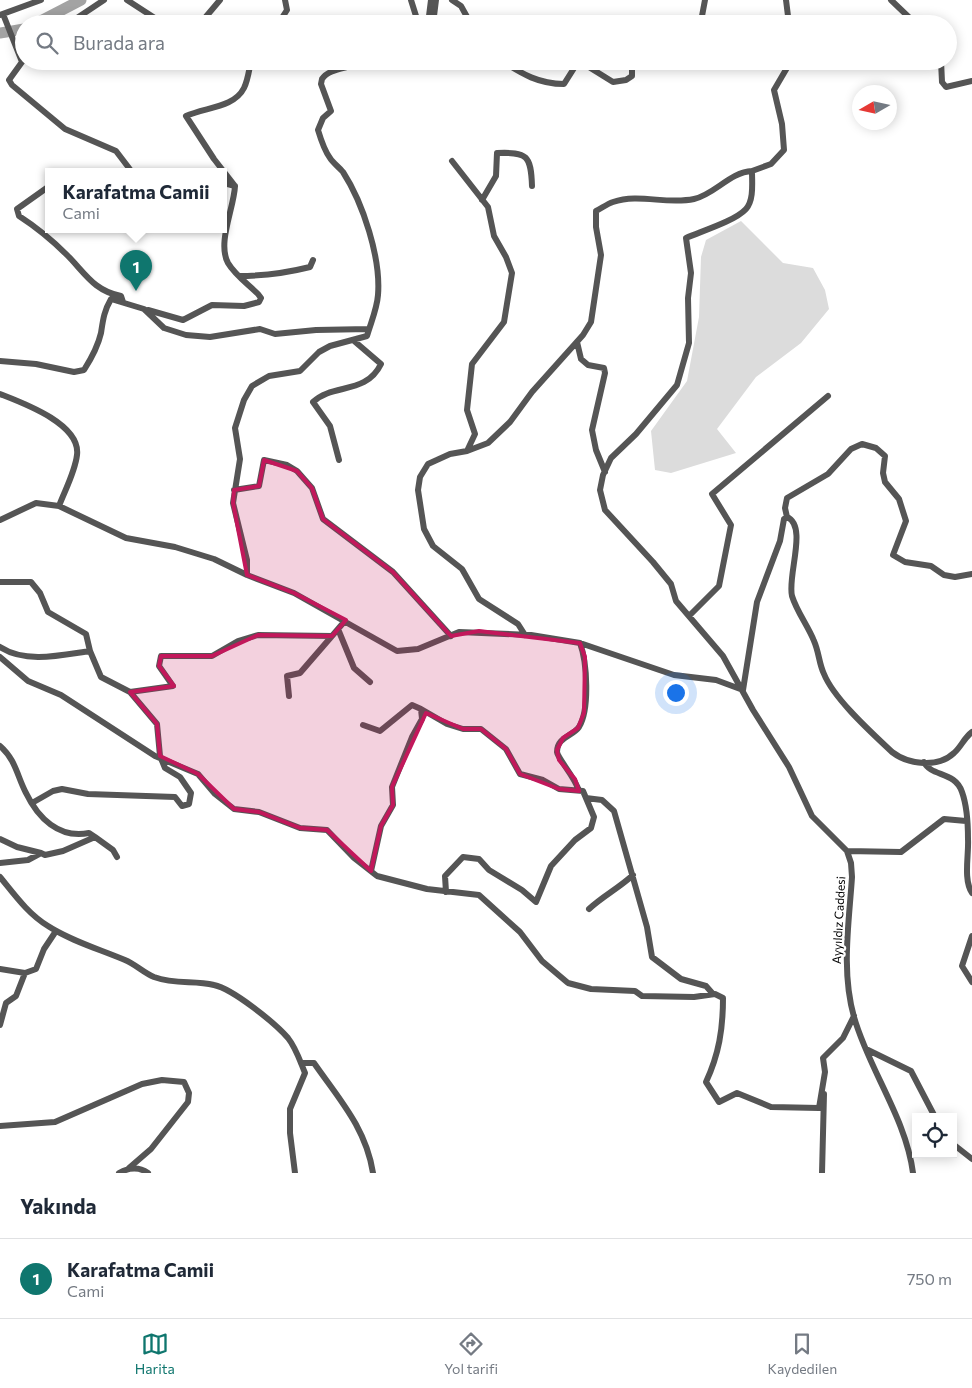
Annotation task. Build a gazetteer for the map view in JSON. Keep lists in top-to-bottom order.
{
  "streets": {
    "street": ["Ayyıldız Caddesi"]
  },
  "north": "left",
  "page": {
    "search": "Burada ara",
    "popup": ["Karafatma Camii", "Cami"],
    "pins": "1",
    "heading": "Yakında",
    "list": [
      {
        "mark": "1",
        "name": "Karafatma Camii",
        "note": "Cami",
        "value": "750 m"
      }
    ],
    "nav": ["Harita", "Yol tarifi", "Kaydedilen"]
  }
}
